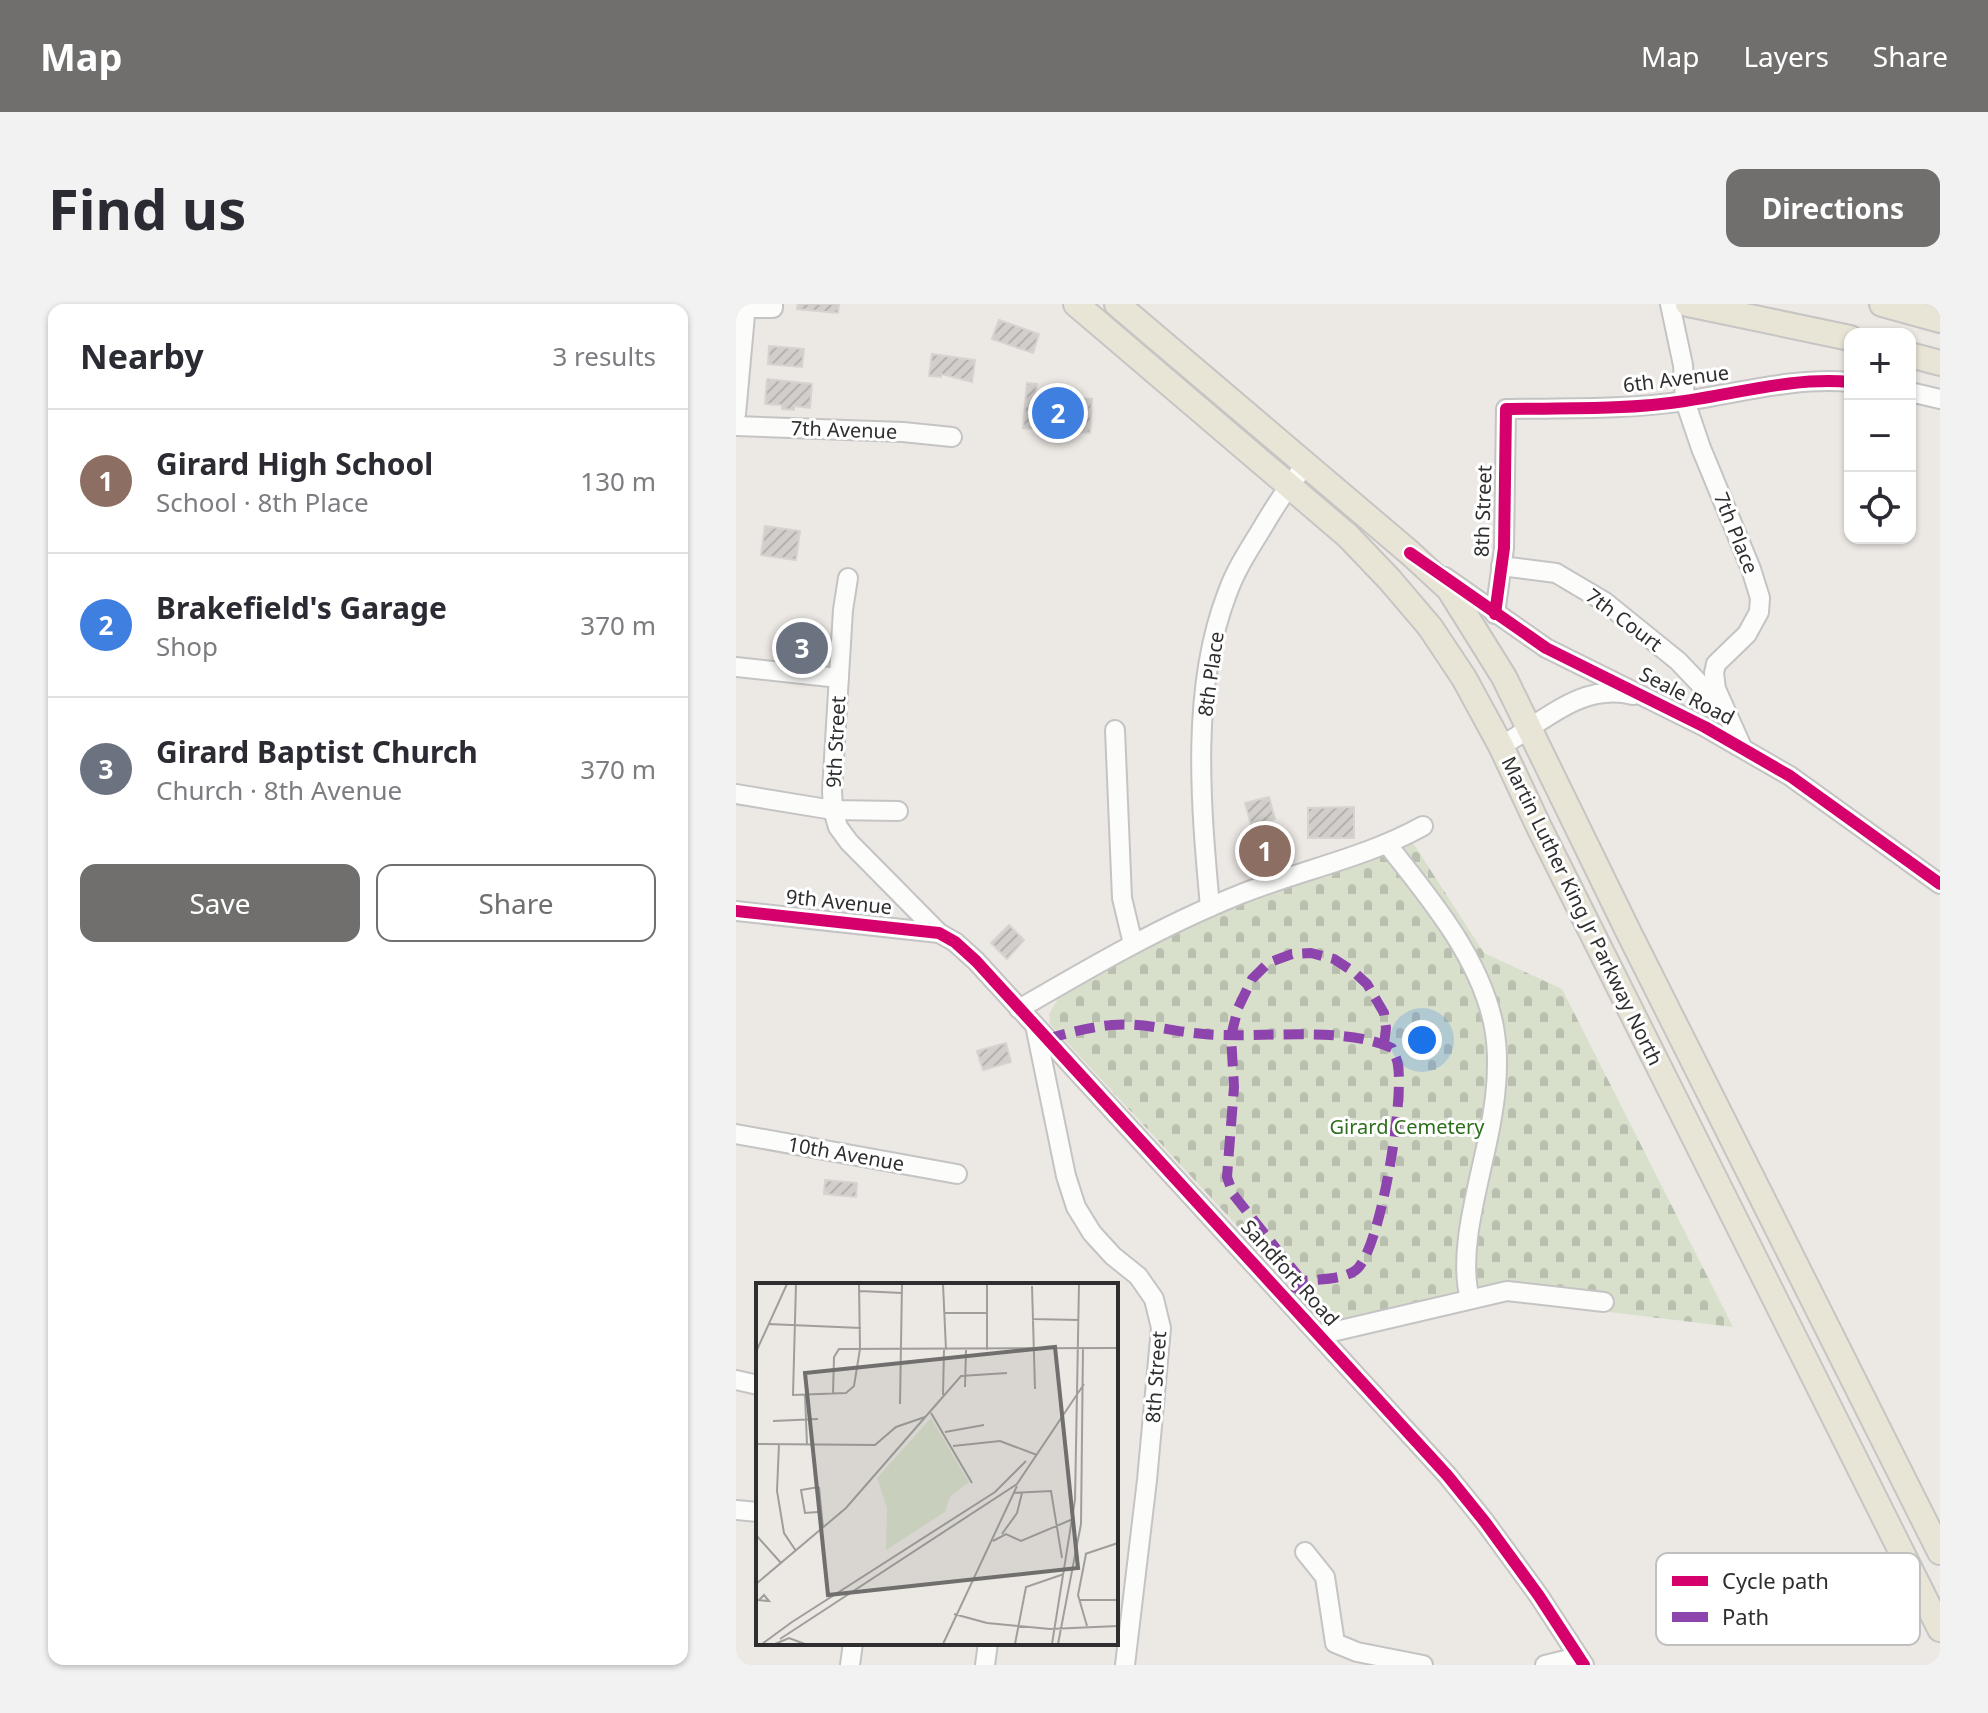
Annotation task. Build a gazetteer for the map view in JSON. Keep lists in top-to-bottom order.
{
  "streets": {
    "main road": ["Martin Luther King Jr Parkway North"],
    "street": [
      "6th Avenue",
      "7th Avenue",
      "8th Street",
      "7th Place",
      "7th Court",
      "8th Place",
      "Seale Road",
      "9th Street",
      "9th Avenue",
      "10th Avenue",
      "Sandfort Road"
    ]
  },
  "crossings": [
    ["6th Avenue", "8th Street"],
    ["6th Avenue", "7th Place"],
    ["8th Street", "7th Court"],
    ["8th Street", "Seale Road"],
    ["8th Street", "Sandfort Road"],
    ["7th Place", "7th Court"],
    ["7th Place", "Seale Road"],
    ["8th Place", "Martin Luther King Jr Parkway North"],
    ["Seale Road", "Martin Luther King Jr Parkway North"],
    ["9th Street", "9th Avenue"],
    ["9th Avenue", "Sandfort Road"]
  ],
  "parks": ["Girard Cemetery"],
  "legend": ["Cycle path", "Path"],
  "page": {
    "header": "Map",
    "nav": ["Map", "Layers", "Share"],
    "buttons": [
      "Directions",
      ["Save", "Share"]
    ],
    "title": "Find us",
    "heading": ["Nearby", "3 results"],
    "map_buttons": ["+", "−"],
    "pins": ["2", "3", "1"],
    "list": [
      {
        "mark": "1",
        "name": "Girard High School",
        "note": "School · 8th Place",
        "value": "130 m"
      },
      {
        "mark": "2",
        "name": "Brakefield's Garage",
        "note": "Shop",
        "value": "370 m"
      },
      {
        "mark": "3",
        "name": "Girard Baptist Church",
        "note": "Church · 8th Avenue",
        "value": "370 m"
      }
    ]
  }
}
